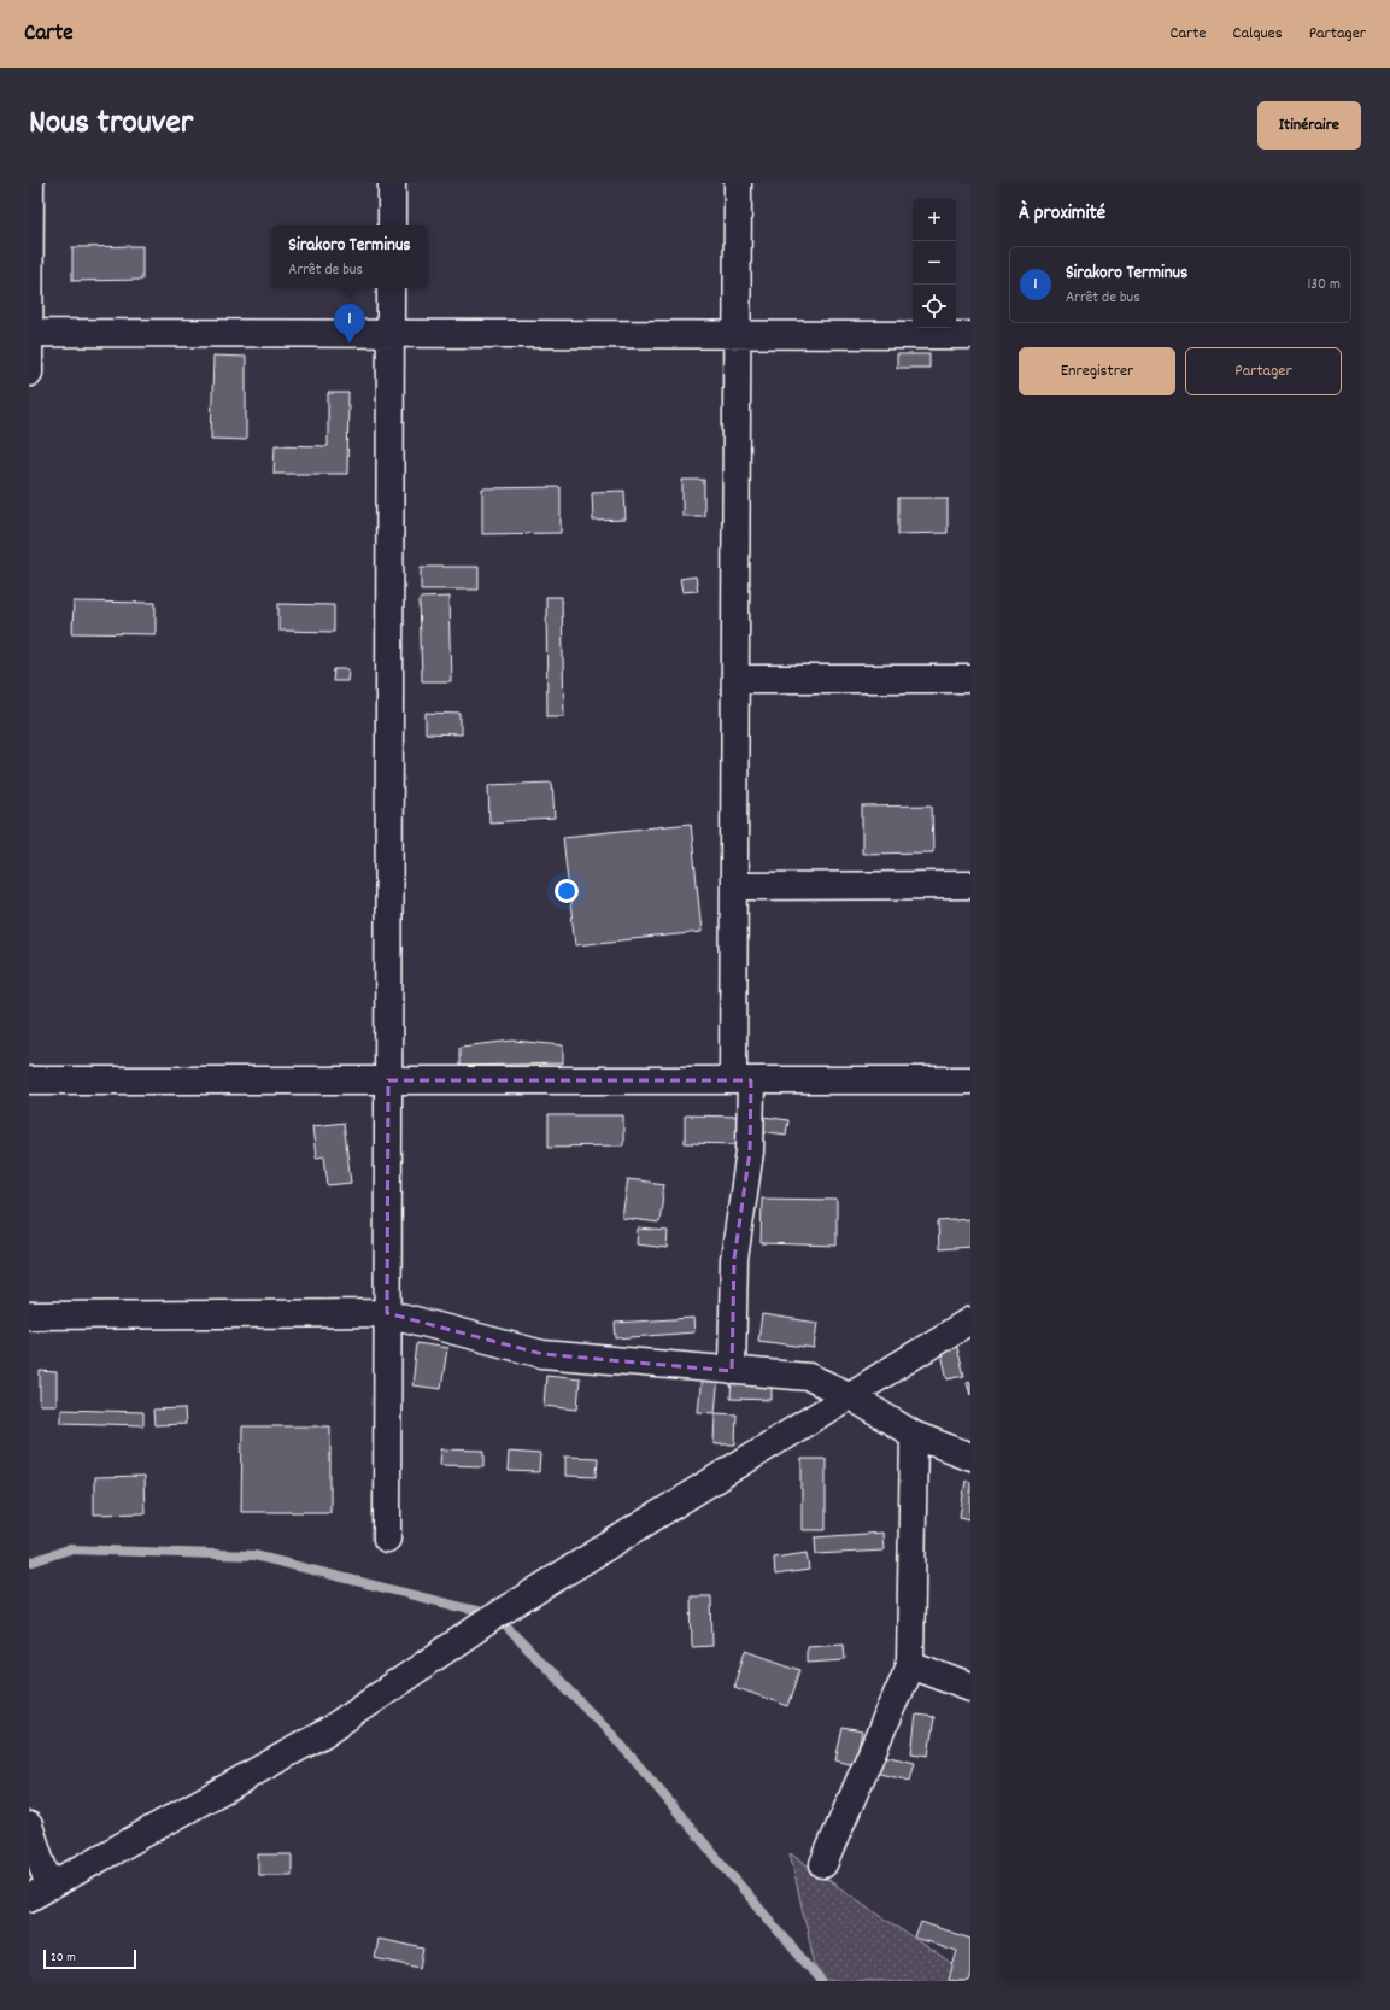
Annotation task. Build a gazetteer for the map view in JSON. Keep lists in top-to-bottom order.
{
  "scale_bar": "20 m",
  "page": {
    "header": "Carte",
    "nav": ["Carte", "Calques", "Partager"],
    "title": "Nous trouver",
    "buttons": [
      "Itinéraire",
      ["Enregistrer", "Partager"]
    ],
    "heading": "À proximité",
    "map_buttons": ["+", "−"],
    "popup": ["Sirakoro Terminus", "Arrêt de bus"],
    "list": [
      {
        "mark": "1",
        "name": "Sirakoro Terminus",
        "note": "Arrêt de bus",
        "value": "130 m"
      }
    ],
    "pins": "1",
    "scale": "20 m"
  }
}
